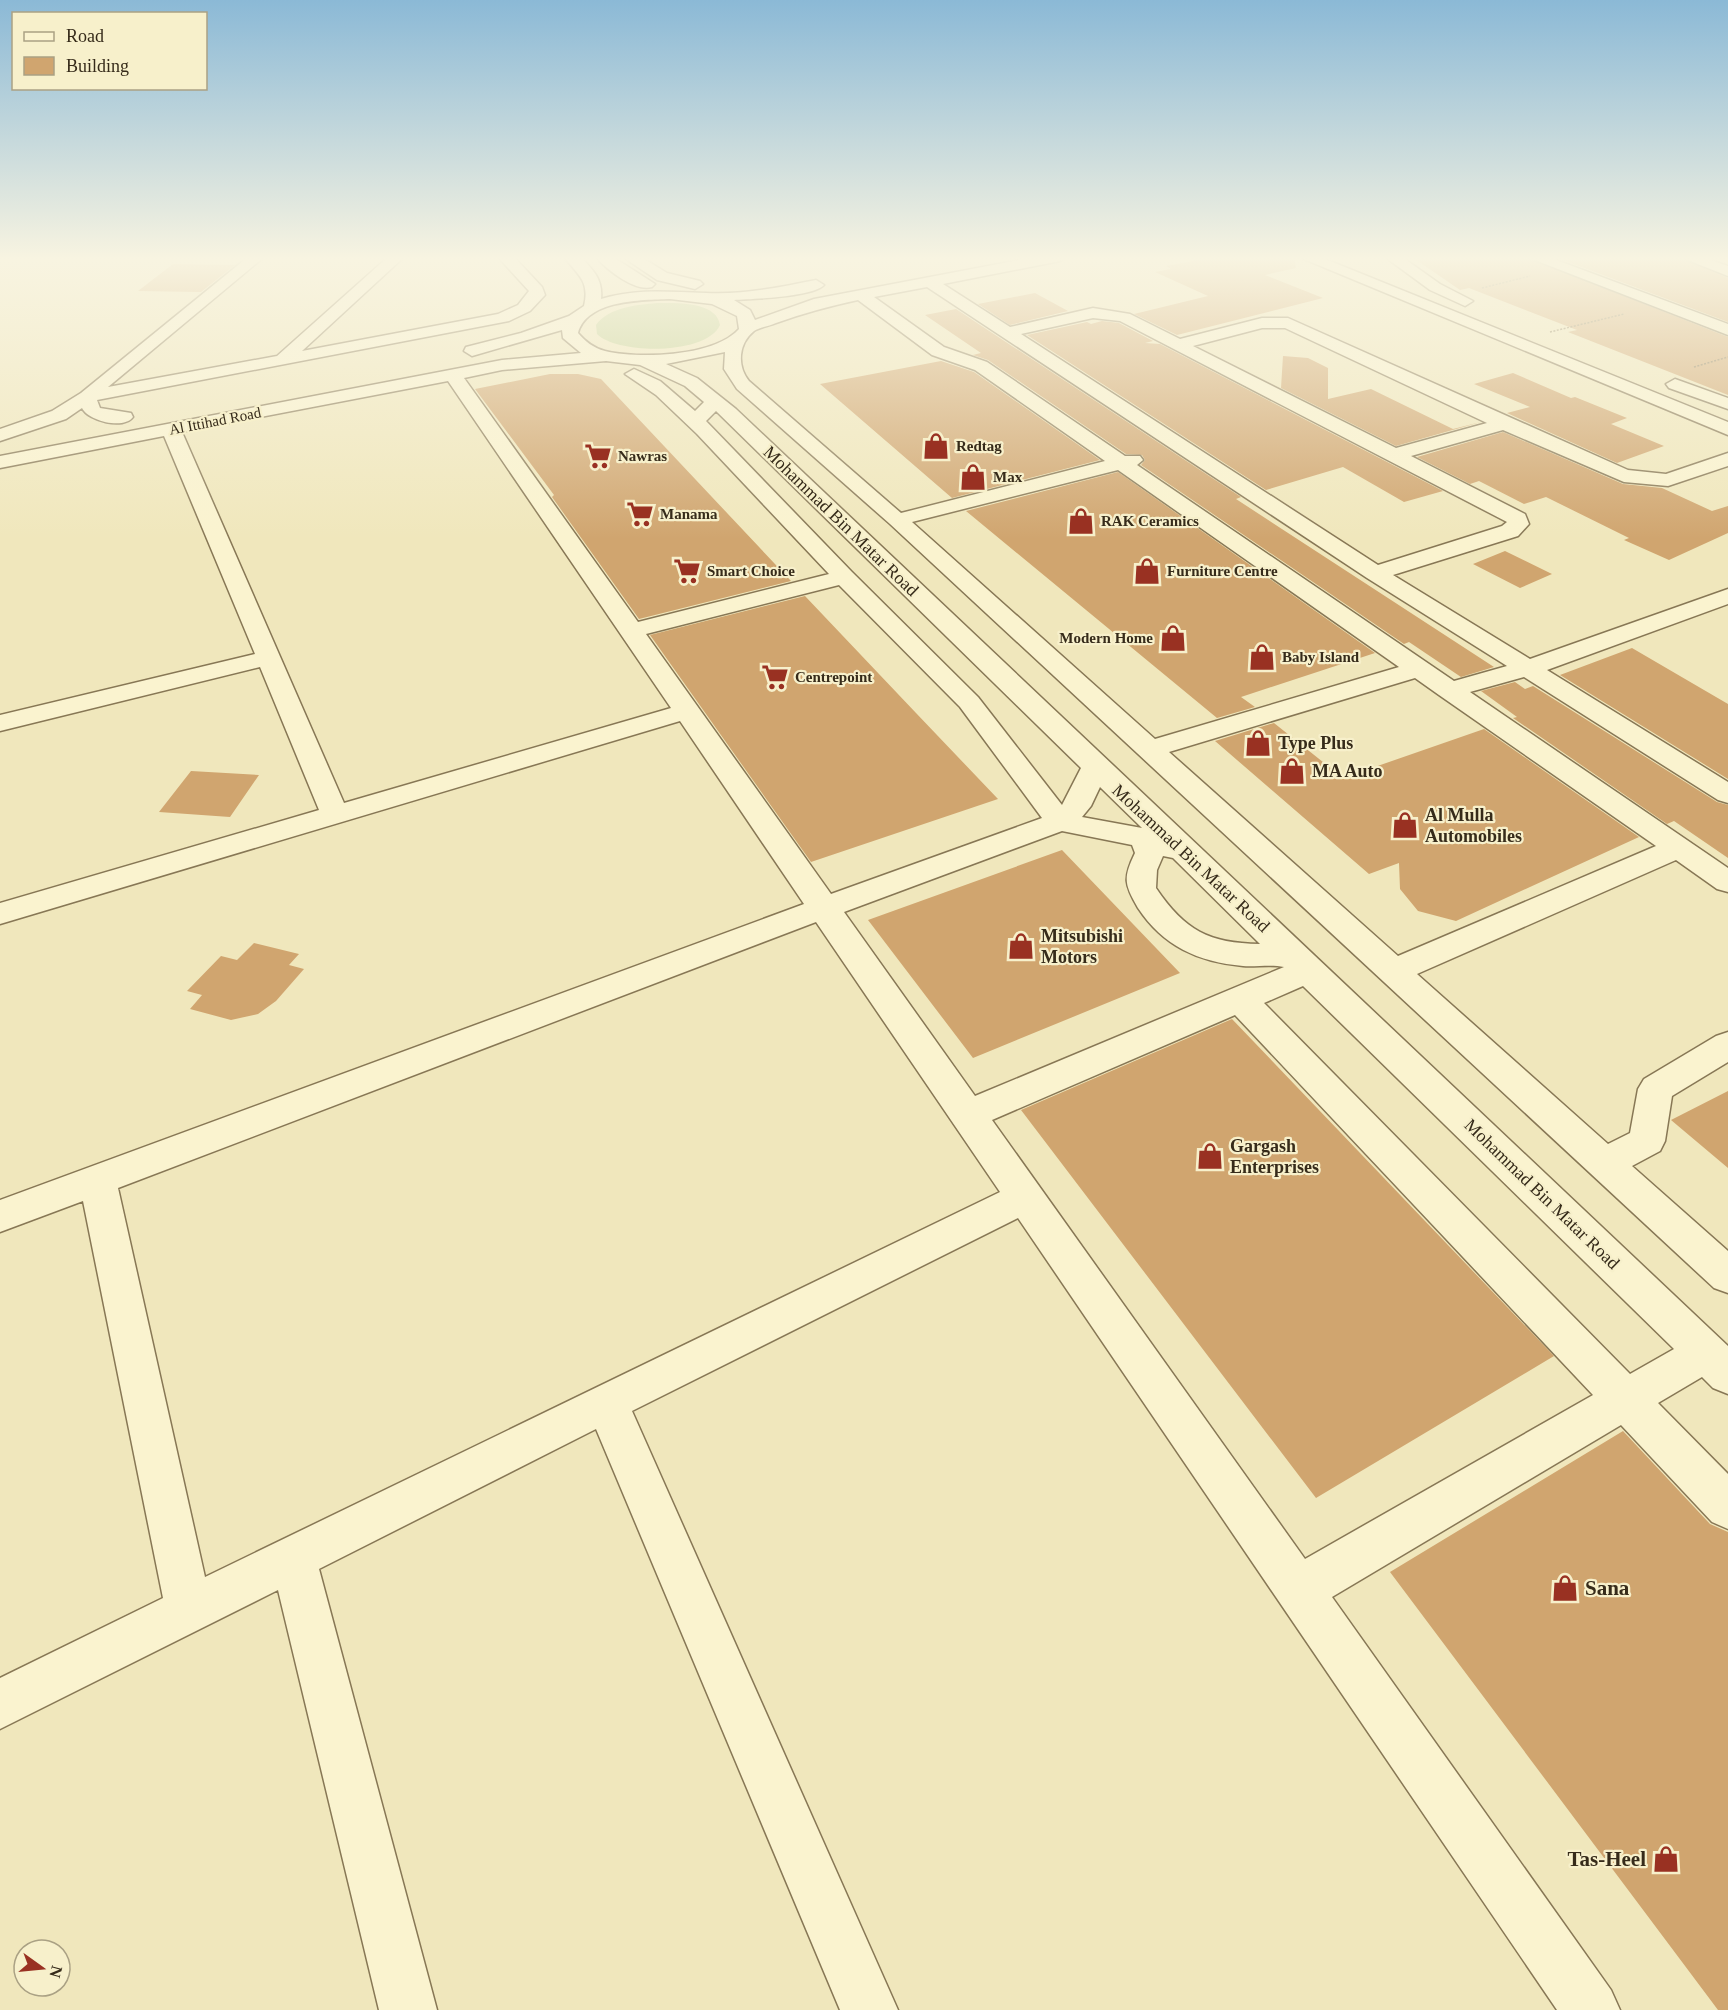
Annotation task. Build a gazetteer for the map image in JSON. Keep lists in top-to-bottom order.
{
  "streets": {
    "street": ["Al Ittihad Road", "Mohammad Bin Matar Road"]
  },
  "places": {
    "shop": [
      "Redtag",
      "Max",
      "RAK Ceramics",
      "Furniture Centre",
      "Modern Home",
      "Baby Island",
      "Type Plus",
      "MA Auto",
      "Al Mulla Automobiles",
      "Mitsubishi Motors",
      "Gargash Enterprises",
      "Sana",
      "Tas-Heel"
    ],
    "supermarket": [
      "Nawras",
      "Manama",
      "Smart Choice",
      "Centrepoint"
    ]
  },
  "legend": ["Road", "Building"],
  "north": "right"
}
